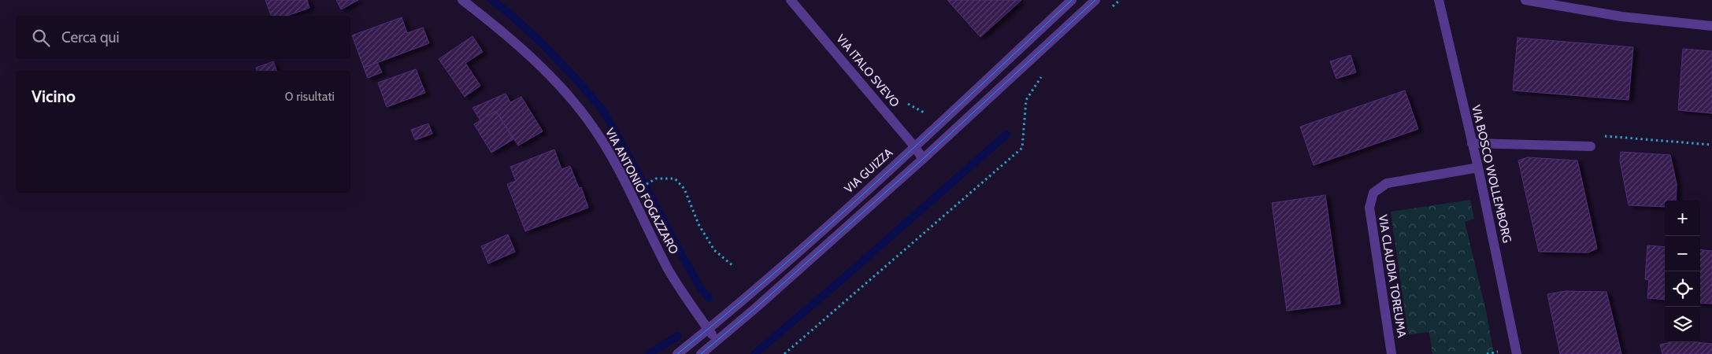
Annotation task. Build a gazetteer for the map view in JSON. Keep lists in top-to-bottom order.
{
  "streets": {
    "street": [
      "VIA ITALO SVEVO",
      "VIA GUIZZA",
      "VIA BOSCO WOLLEMBORG",
      "VIA ANTONIO FOGAZZARO",
      "VIA CLAUDIA TOREUMA"
    ]
  },
  "crossings": [
    ["VIA ITALO SVEVO", "VIA GUIZZA"],
    ["VIA GUIZZA", "VIA ANTONIO FOGAZZARO"],
    ["VIA BOSCO WOLLEMBORG", "VIA CLAUDIA TOREUMA"]
  ],
  "page": {
    "search": "Cerca qui",
    "heading": ["Vicino", "0 risultati"],
    "map_buttons": ["+", "−"]
  }
}
